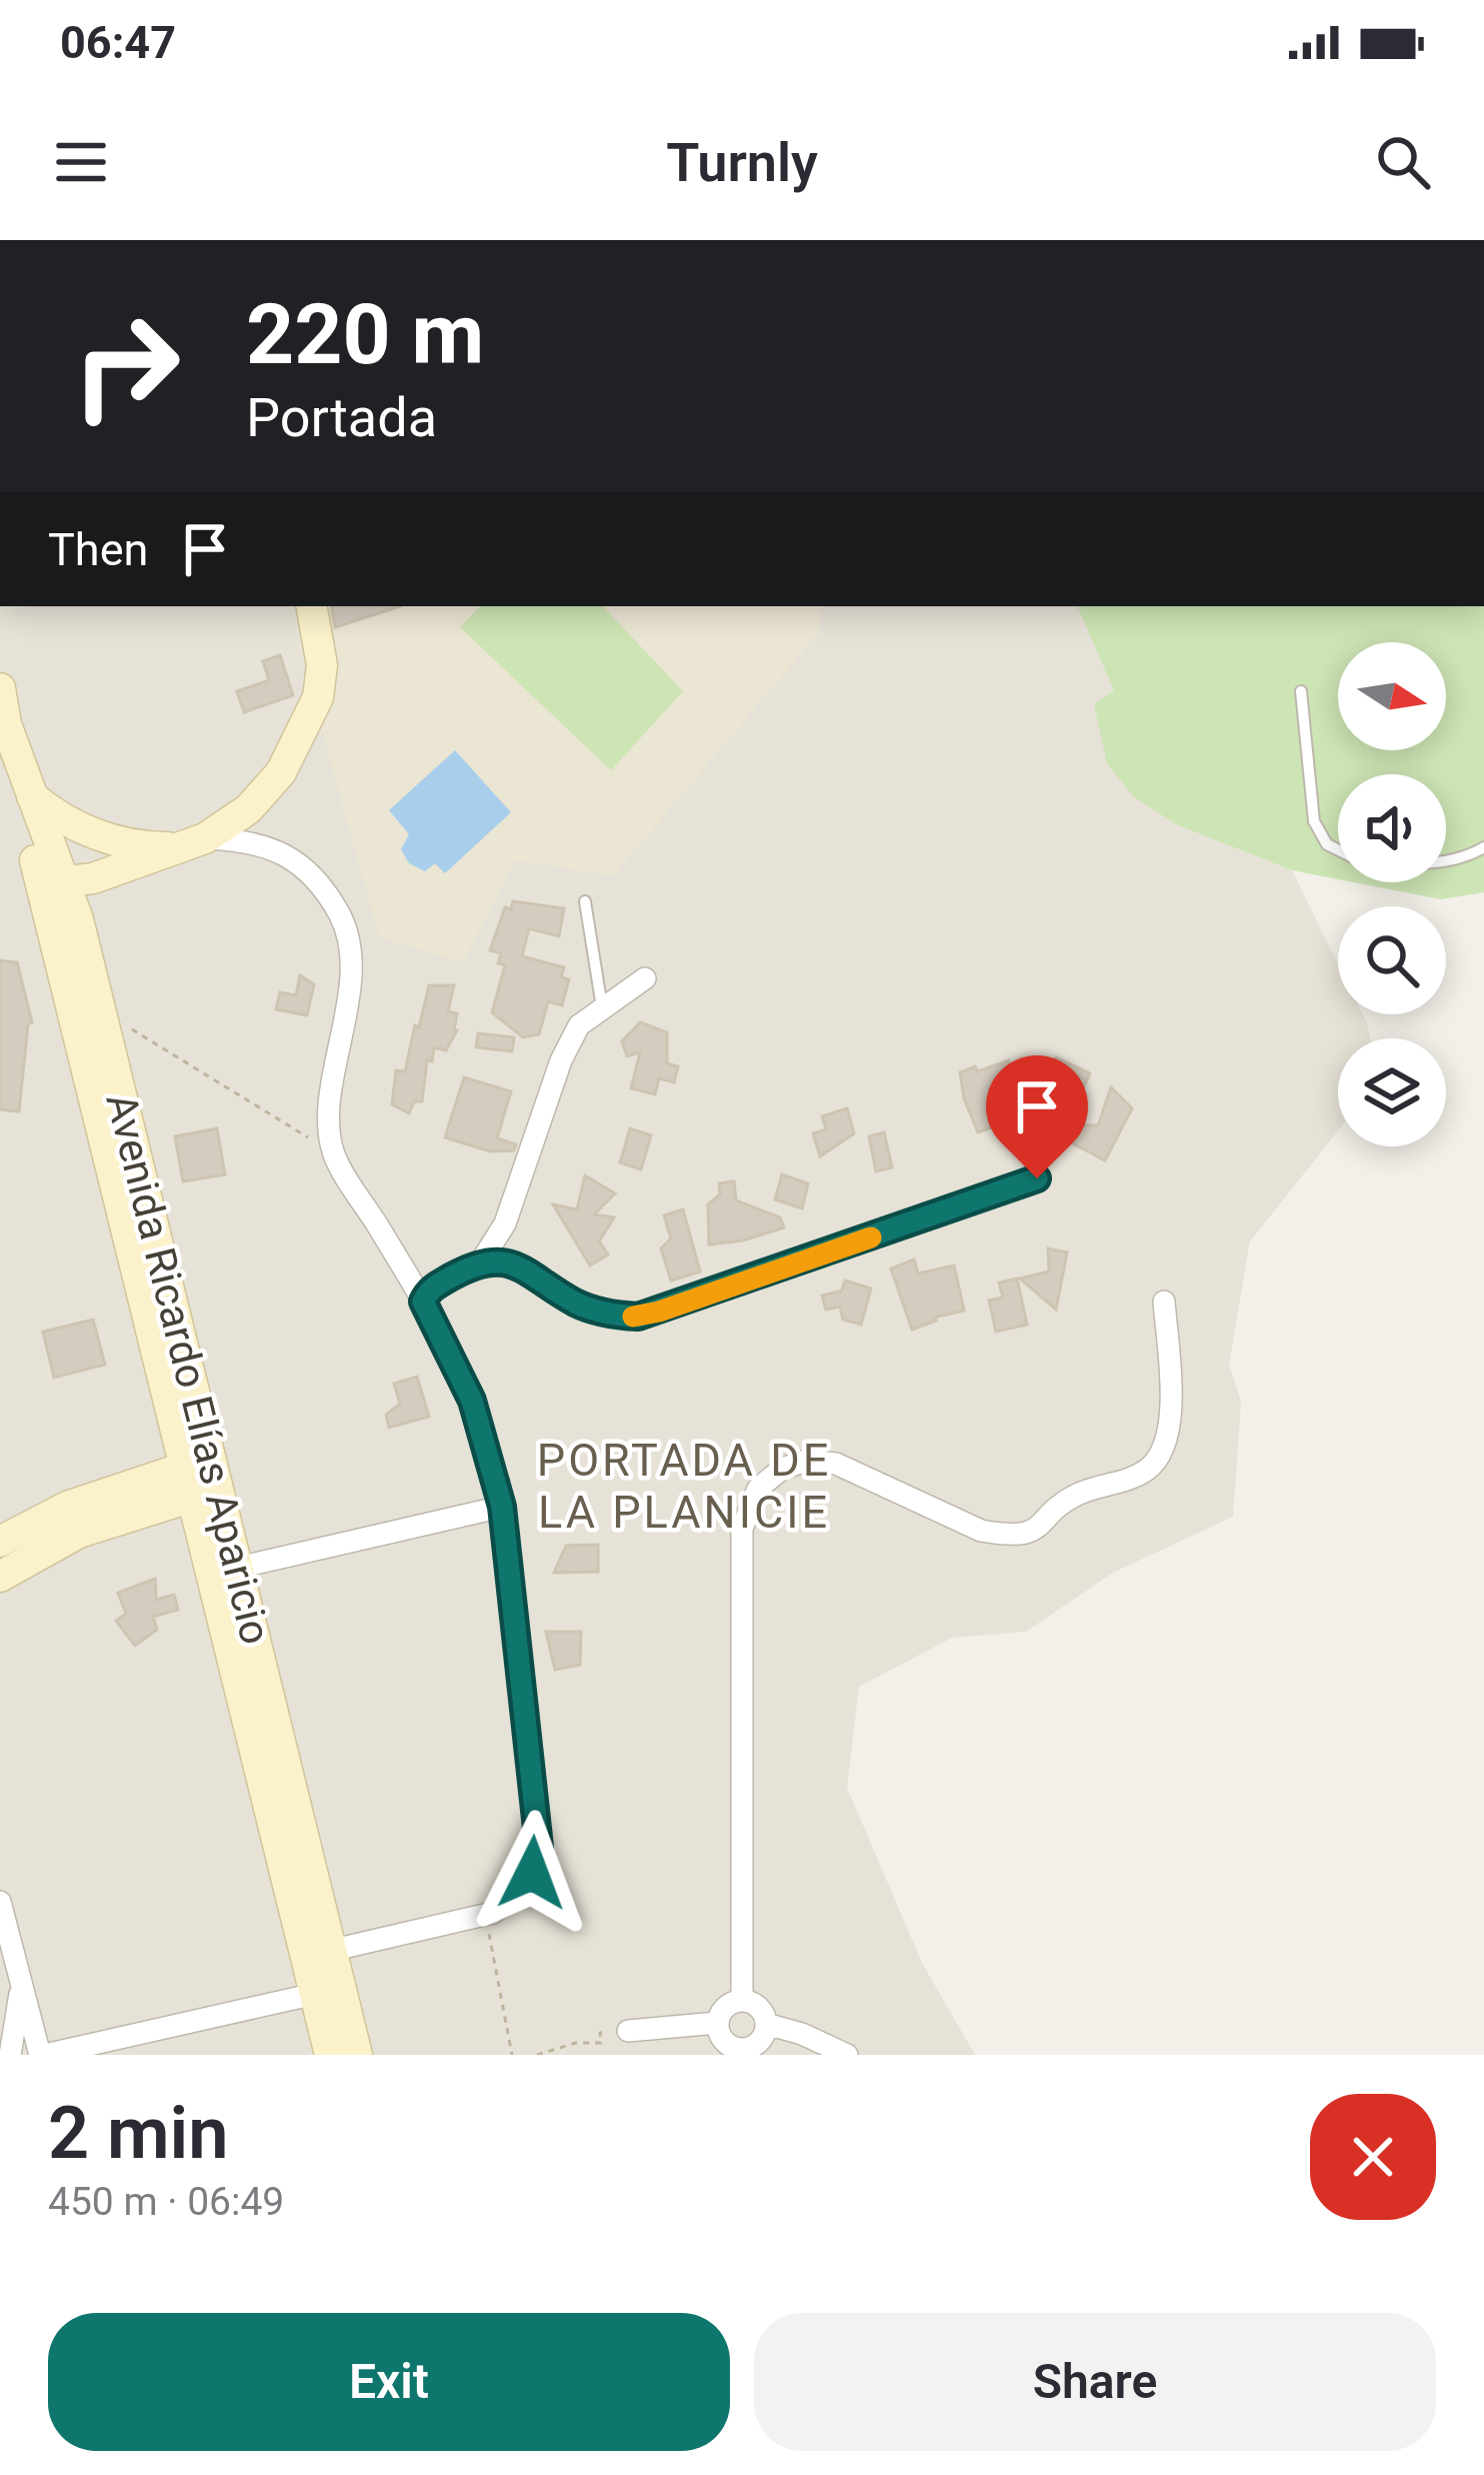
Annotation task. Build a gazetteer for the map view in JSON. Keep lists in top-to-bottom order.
{
  "streets": {
    "street": ["Avenida Ricardo Elías Aparicio"]
  },
  "districts": ["PORTADA DE LA PLANICIE"],
  "north": "right",
  "page": {
    "status": "06:47",
    "header": "Turnly",
    "turn": ["220 m", "Portada"],
    "then": "Then",
    "heading": ["2 min", "450 m · 06:49"],
    "buttons": ["Exit", "Share"]
  }
}
